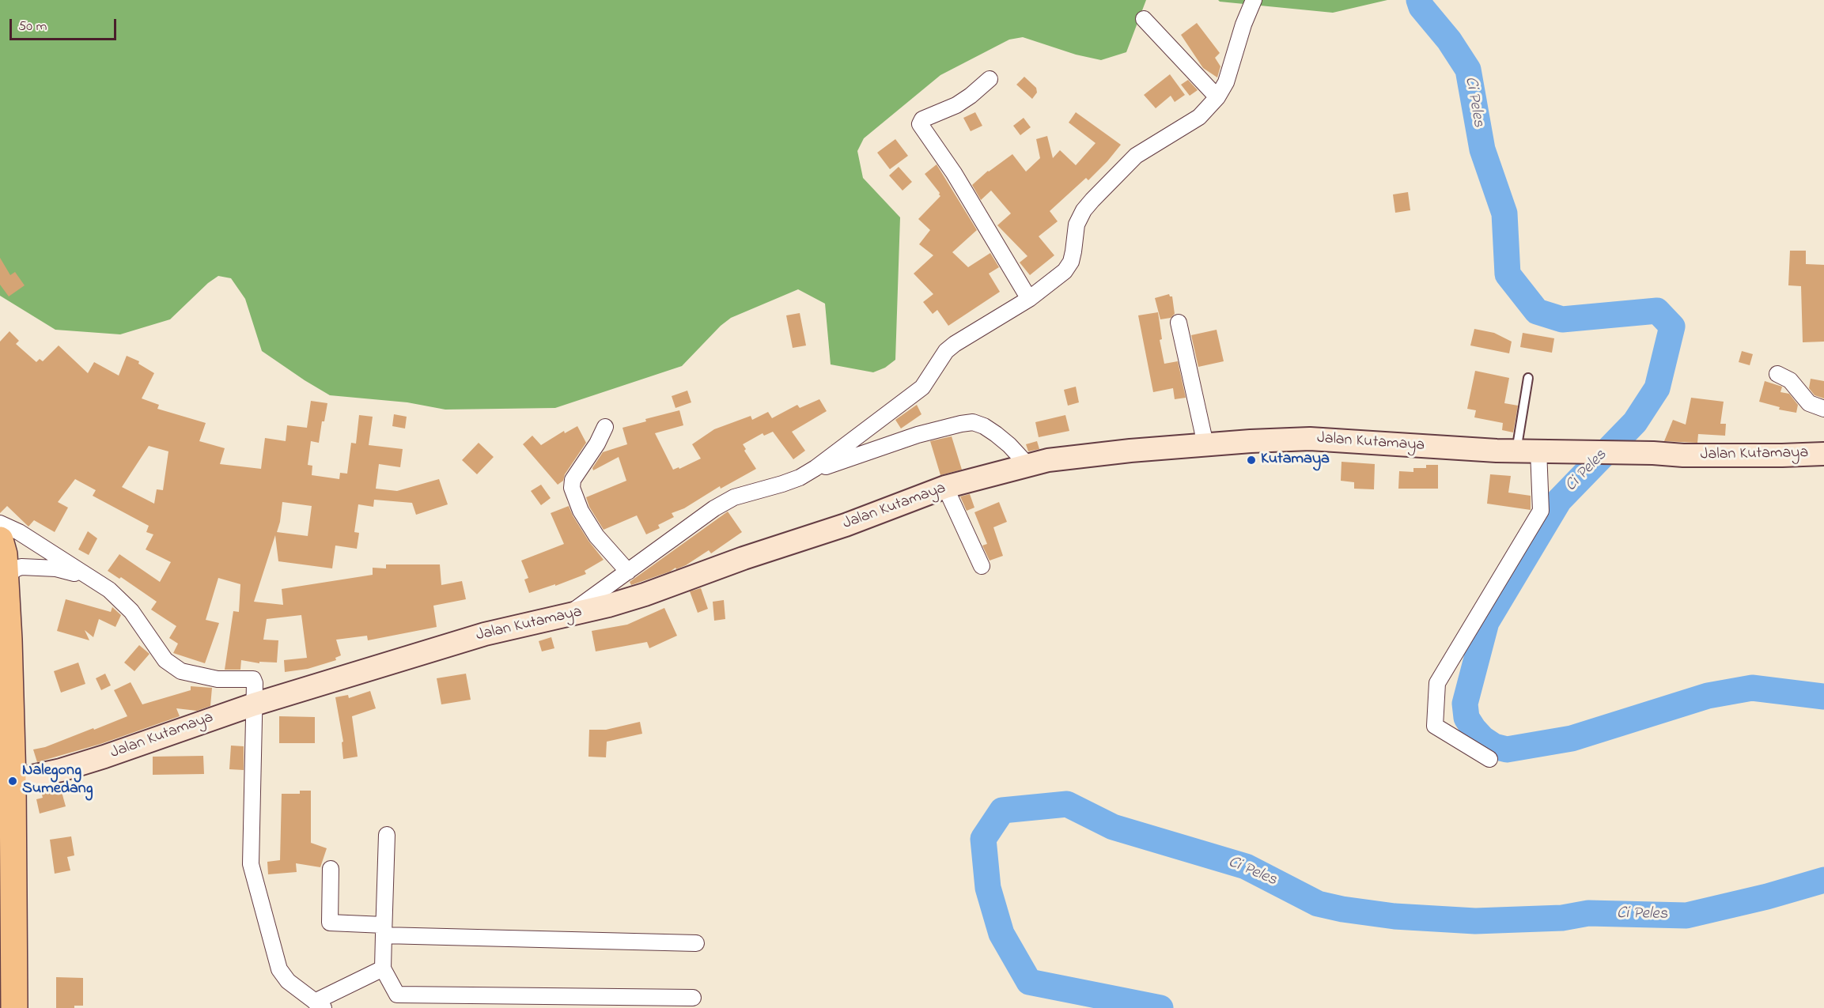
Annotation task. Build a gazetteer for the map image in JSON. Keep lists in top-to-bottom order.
{
  "streets": {
    "main road": ["Jalan Kutamaya"]
  },
  "water": ["Ci Peles"],
  "places": ["Kutamaya", "Nalegong Sumedang"],
  "scale_bar": "50 m"
}
